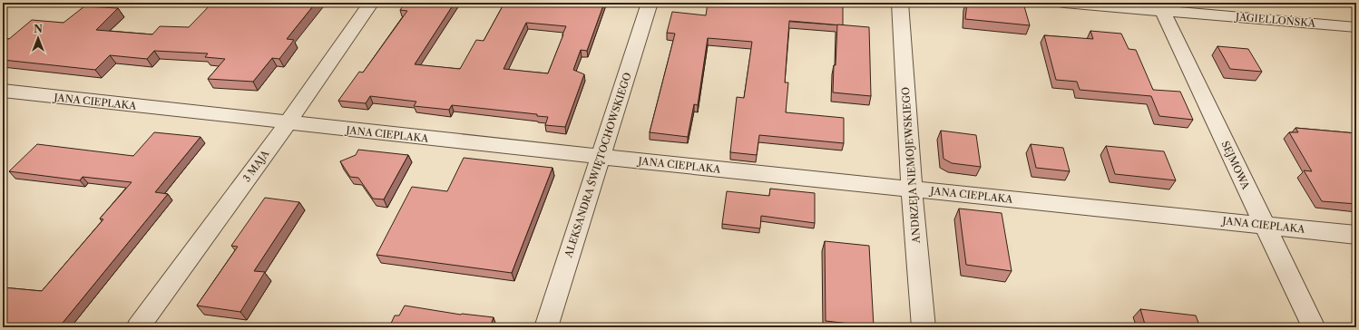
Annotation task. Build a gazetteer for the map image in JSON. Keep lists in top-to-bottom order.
{
  "streets": {
    "street": [
      "JAGIELLOŃSKA",
      "JANA CIEPLAKA",
      "ALEKSANDRA ŚWIĘTOCHOWSKIEGO",
      "ANDRZEJA NIEMOJEWSKIEGO",
      "SEJMOWA",
      "3 MAJA"
    ]
  },
  "crossings": [
    ["JAGIELLOŃSKA", "SEJMOWA"],
    ["JANA CIEPLAKA", "ALEKSANDRA ŚWIĘTOCHOWSKIEGO"],
    ["JANA CIEPLAKA", "ANDRZEJA NIEMOJEWSKIEGO"],
    ["JANA CIEPLAKA", "SEJMOWA"],
    ["JANA CIEPLAKA", "3 MAJA"]
  ],
  "north": "top"
}
